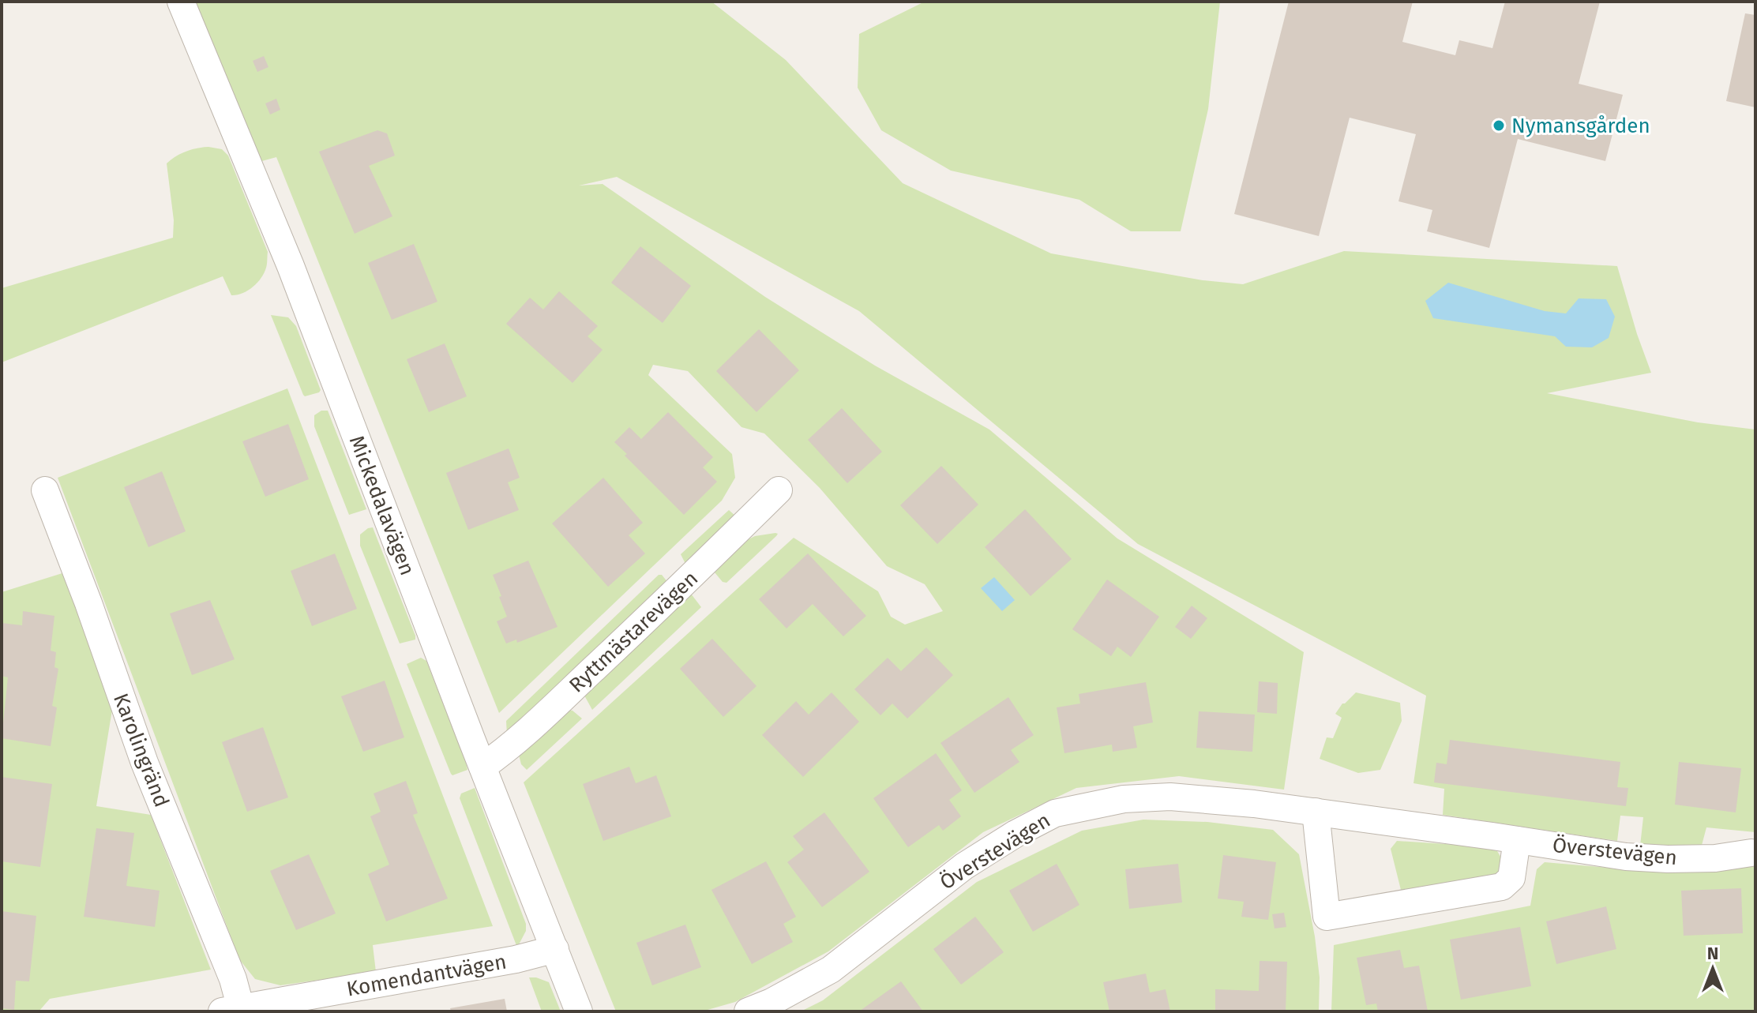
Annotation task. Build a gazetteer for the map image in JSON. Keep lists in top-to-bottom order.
{
  "streets": {
    "street": [
      "Mickedalavägen",
      "Ryttmästarevägen",
      "Karolingränd",
      "Överstevägen",
      "Komendantvägen"
    ]
  },
  "crossings": [
    ["Mickedalavägen", "Ryttmästarevägen"],
    ["Mickedalavägen", "Komendantvägen"],
    ["Karolingränd", "Komendantvägen"]
  ],
  "places": ["Nymansgården"],
  "north": "top"
}
